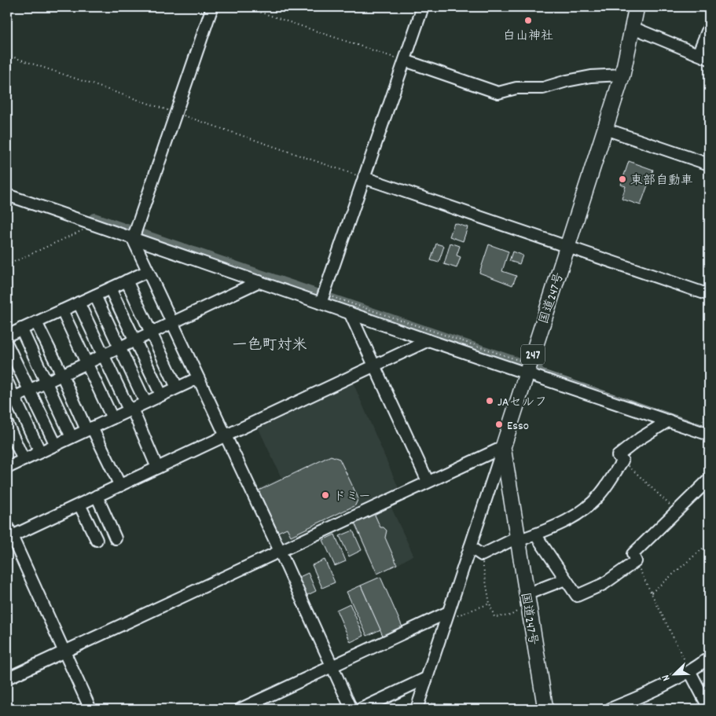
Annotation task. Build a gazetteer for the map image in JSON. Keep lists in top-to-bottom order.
{
  "streets": {
    "highway": ["国道247号", "247"]
  },
  "districts": ["一色町対米"],
  "places": [
    "白山神社",
    "東部自動車",
    "JAセルフ",
    "Esso",
    "ドミー"
  ],
  "north": "bottom left"
}
